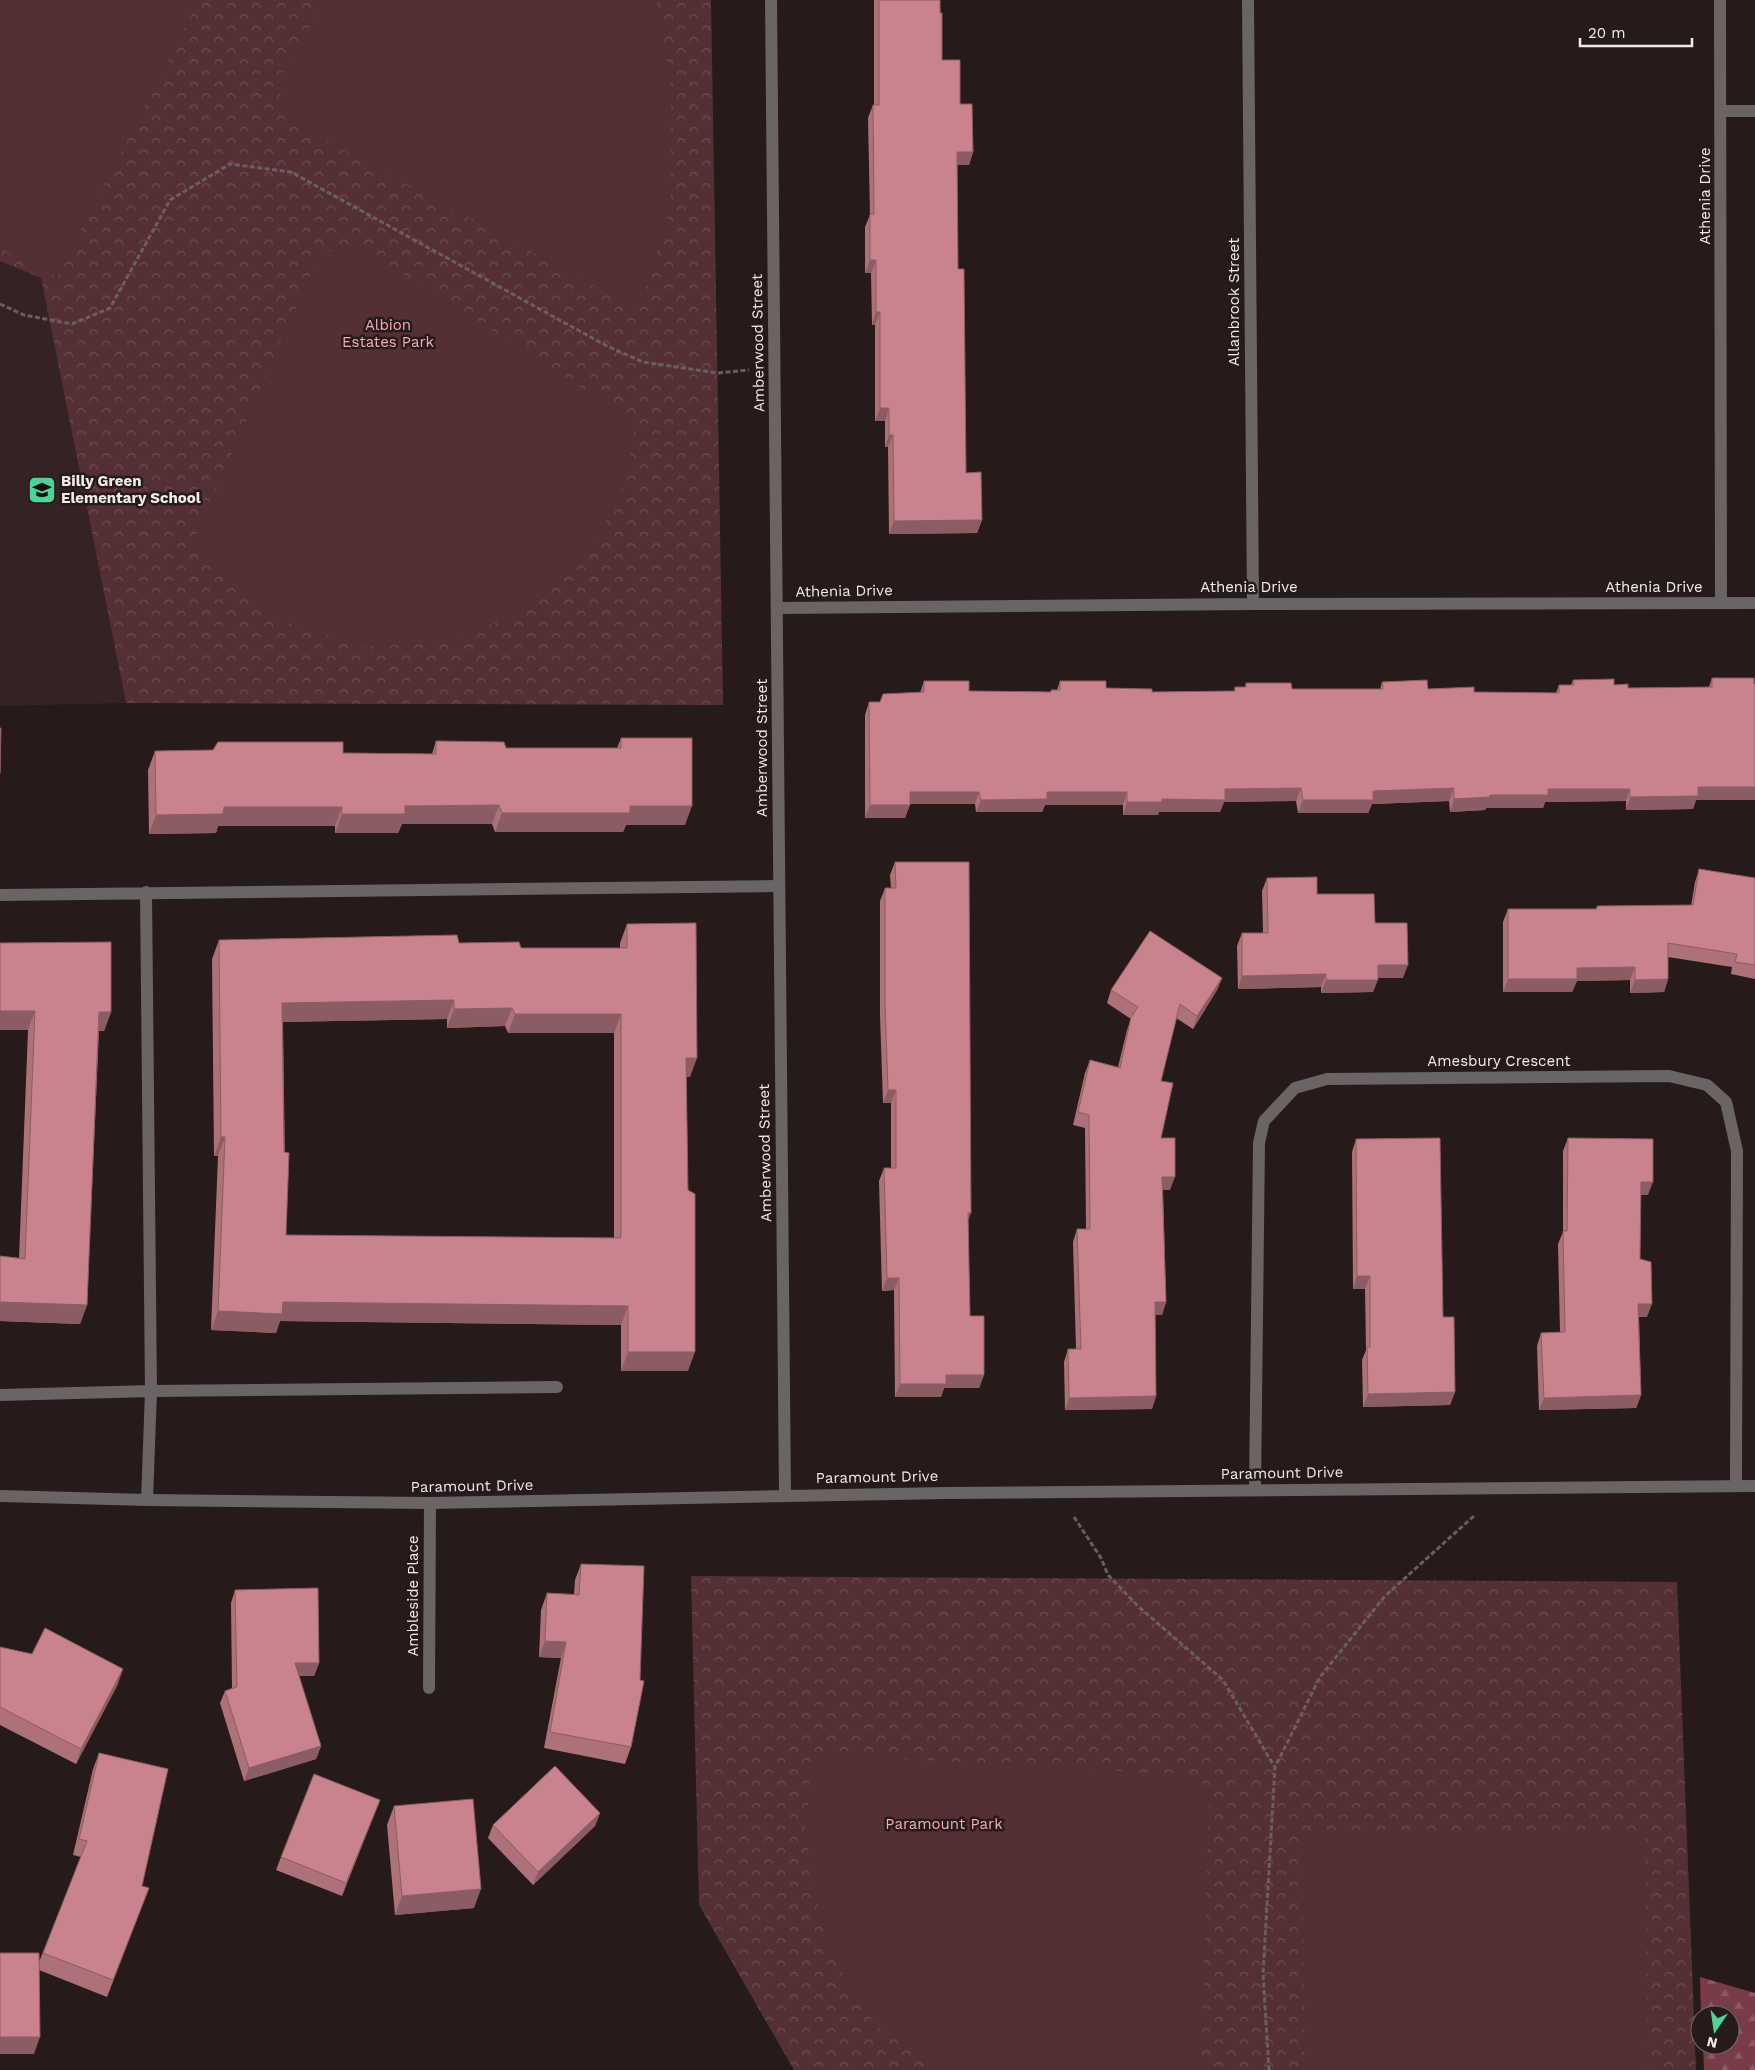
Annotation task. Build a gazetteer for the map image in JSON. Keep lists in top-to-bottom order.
{
  "streets": {
    "street": [
      "Athenia Drive",
      "Allanbrook Street",
      "Amberwood Street",
      "Amesbury Crescent",
      "Paramount Drive",
      "Ambleside Place"
    ]
  },
  "crossings": [
    ["Athenia Drive", "Allanbrook Street"],
    ["Athenia Drive", "Amberwood Street"],
    ["Amberwood Street", "Paramount Drive"],
    ["Amesbury Crescent", "Paramount Drive"],
    ["Paramount Drive", "Ambleside Place"]
  ],
  "parks": ["Albion Estates Park", "Paramount Park"],
  "places": {
    "school or university": ["Billy Green Elementary School"]
  },
  "scale_bar": "20 m",
  "north": "bottom"
}
